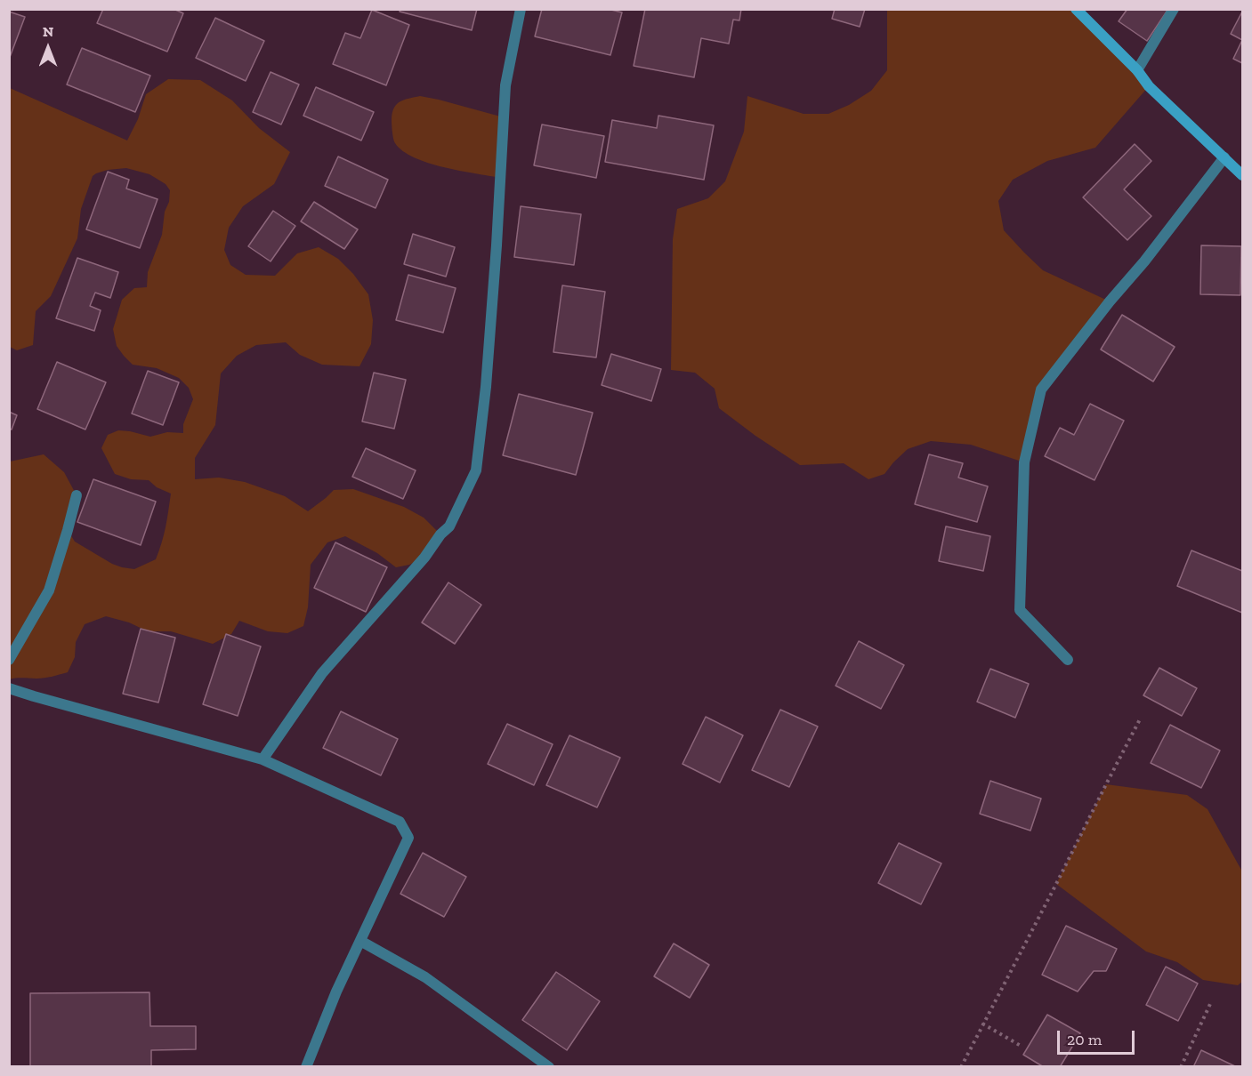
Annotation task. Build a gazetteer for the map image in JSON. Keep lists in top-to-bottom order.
{
  "scale_bar": "20 m",
  "north": "top"
}
